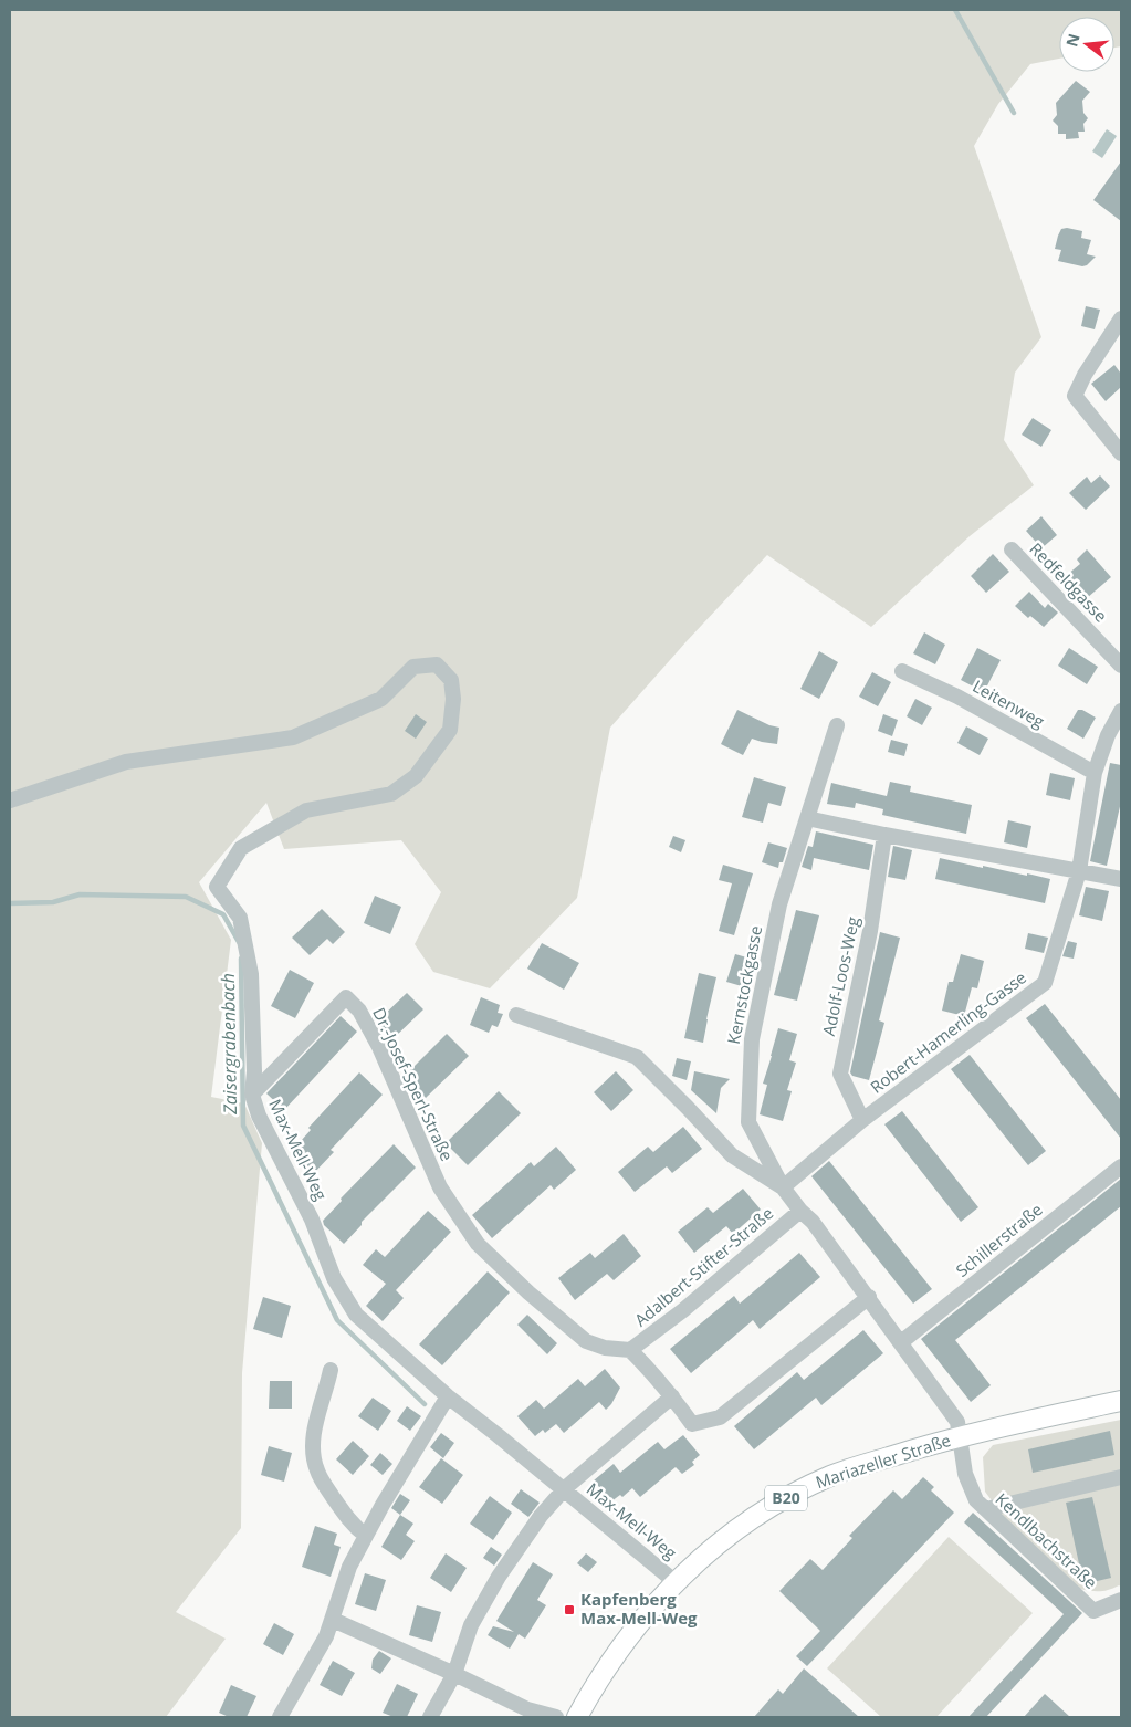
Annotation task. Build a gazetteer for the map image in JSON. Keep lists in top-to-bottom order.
{
  "streets": {
    "main road": ["Mariazeller Straße", "B20"],
    "street": [
      "Redfeldgasse",
      "Leitenweg",
      "Adolf-Loos-Weg",
      "Kernstockgasse",
      "Robert-Hamerling-Gasse",
      "Dr.-Josef-Sperl-Straße",
      "Max-Mell-Weg",
      "Schillerstraße",
      "Adalbert-Stifter-Straße",
      "Kendlbachstraße"
    ]
  },
  "crossings": [
    ["Leitenweg", "Robert-Hamerling-Gasse"],
    ["Adolf-Loos-Weg", "Robert-Hamerling-Gasse"],
    ["Kernstockgasse", "Robert-Hamerling-Gasse"],
    ["Kernstockgasse", "Adalbert-Stifter-Straße"],
    ["Robert-Hamerling-Gasse", "Adalbert-Stifter-Straße"],
    ["Dr.-Josef-Sperl-Straße", "Max-Mell-Weg"],
    ["Dr.-Josef-Sperl-Straße", "Adalbert-Stifter-Straße"],
    ["Max-Mell-Weg", "Adalbert-Stifter-Straße"],
    ["Max-Mell-Weg", "Mariazeller Straße"],
    ["Schillerstraße", "Adalbert-Stifter-Straße"],
    ["Adalbert-Stifter-Straße", "Mariazeller Straße"],
    ["Adalbert-Stifter-Straße", "Kendlbachstraße"],
    ["Mariazeller Straße", "Kendlbachstraße"]
  ],
  "water": ["Zaisergrabenbach"],
  "places": {
    "transit": ["Kapfenberg Max-Mell-Weg"]
  },
  "north": "left"
}
